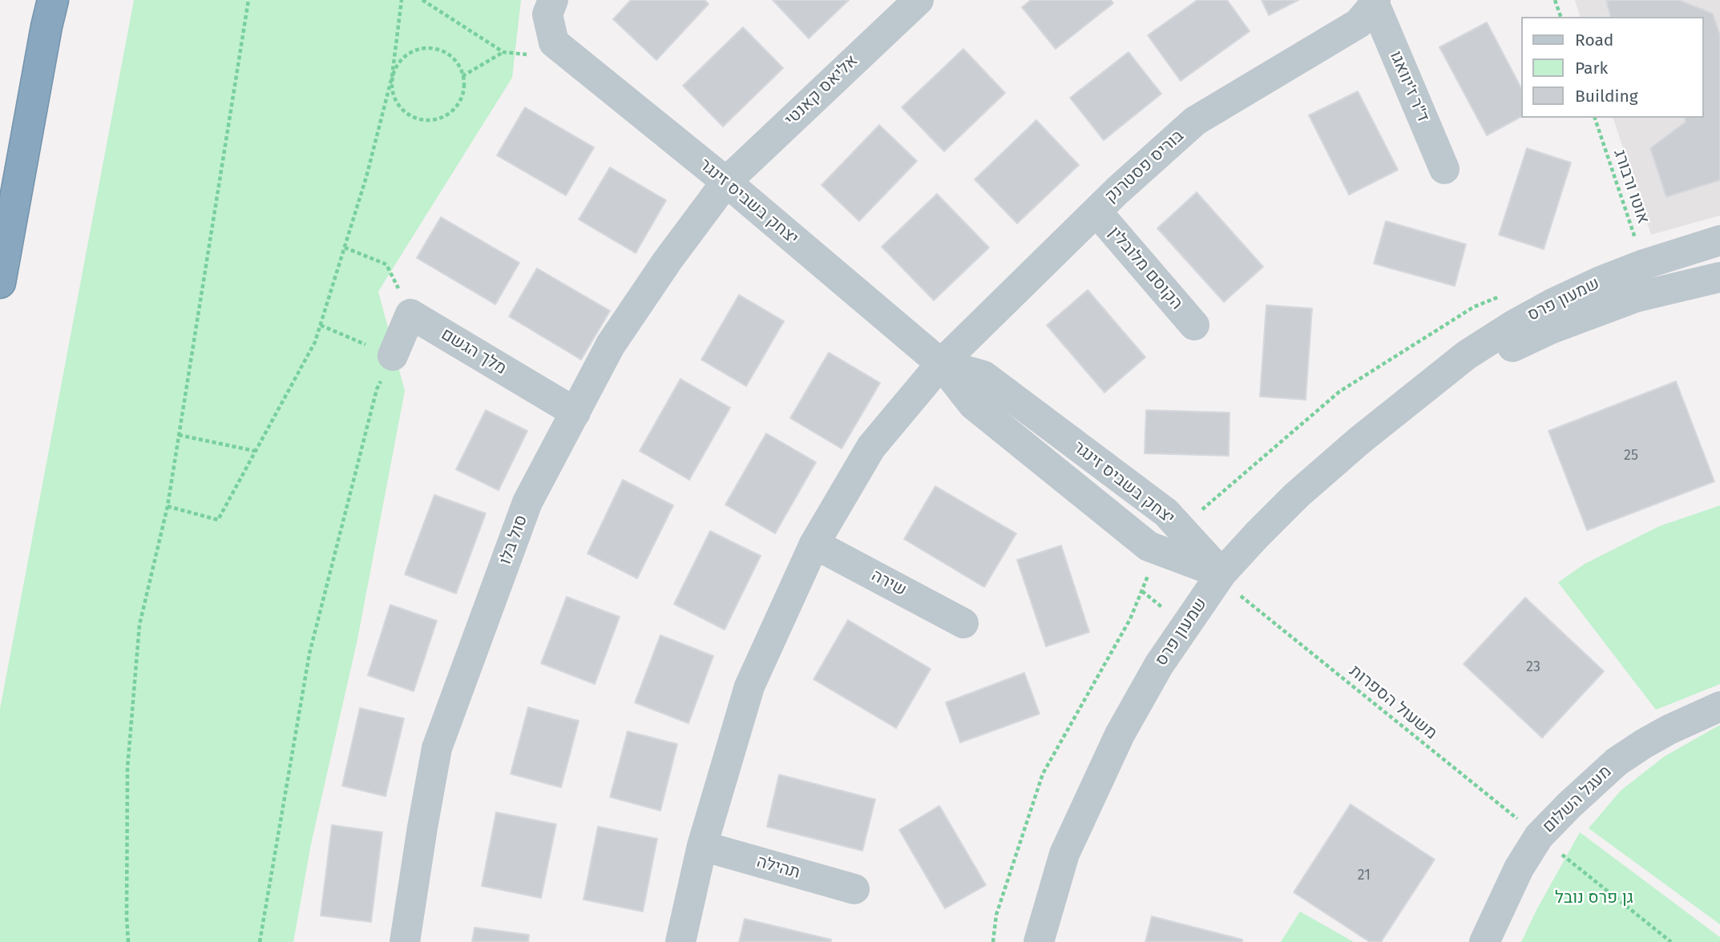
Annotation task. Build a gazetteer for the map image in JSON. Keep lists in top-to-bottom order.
{
  "streets": {
    "street": [
      "ד\"ר ז'יוואגו",
      "אליאס קאנטי",
      "בוריס פסטרנק",
      "יצחק בשביס זינגר",
      "הקוסם מלובלין",
      "שמעון פרס",
      "מלך הגשם",
      "סול בלו",
      "שירה",
      "מעגל השלום",
      "תהילה"
    ],
    "path": ["אוטו ורבורג", "משעול הספרות"]
  },
  "crossings": [
    ["ד\"ר ז'יוואגו", "בוריס פסטרנק"],
    ["אליאס קאנטי", "יצחק בשביס זינגר"],
    ["אליאס קאנטי", "סול בלו"],
    ["בוריס פסטרנק", "יצחק בשביס זינגר"],
    ["בוריס פסטרנק", "הקוסם מלובלין"],
    ["אוטו ורבורג", "שמעון פרס"],
    ["יצחק בשביס זינגר", "שמעון פרס"],
    ["יצחק בשביס זינגר", "סול בלו"],
    ["יצחק בשביס זינגר", "משעול הספרות"],
    ["שמעון פרס", "משעול הספרות"],
    ["מלך הגשם", "סול בלו"],
    ["משעול הספרות", "מעגל השלום"]
  ],
  "parks": ["גן פרס נובל"],
  "house_numbers": ["25", "23", "21"],
  "legend": ["Road", "Park", "Building"]
}
